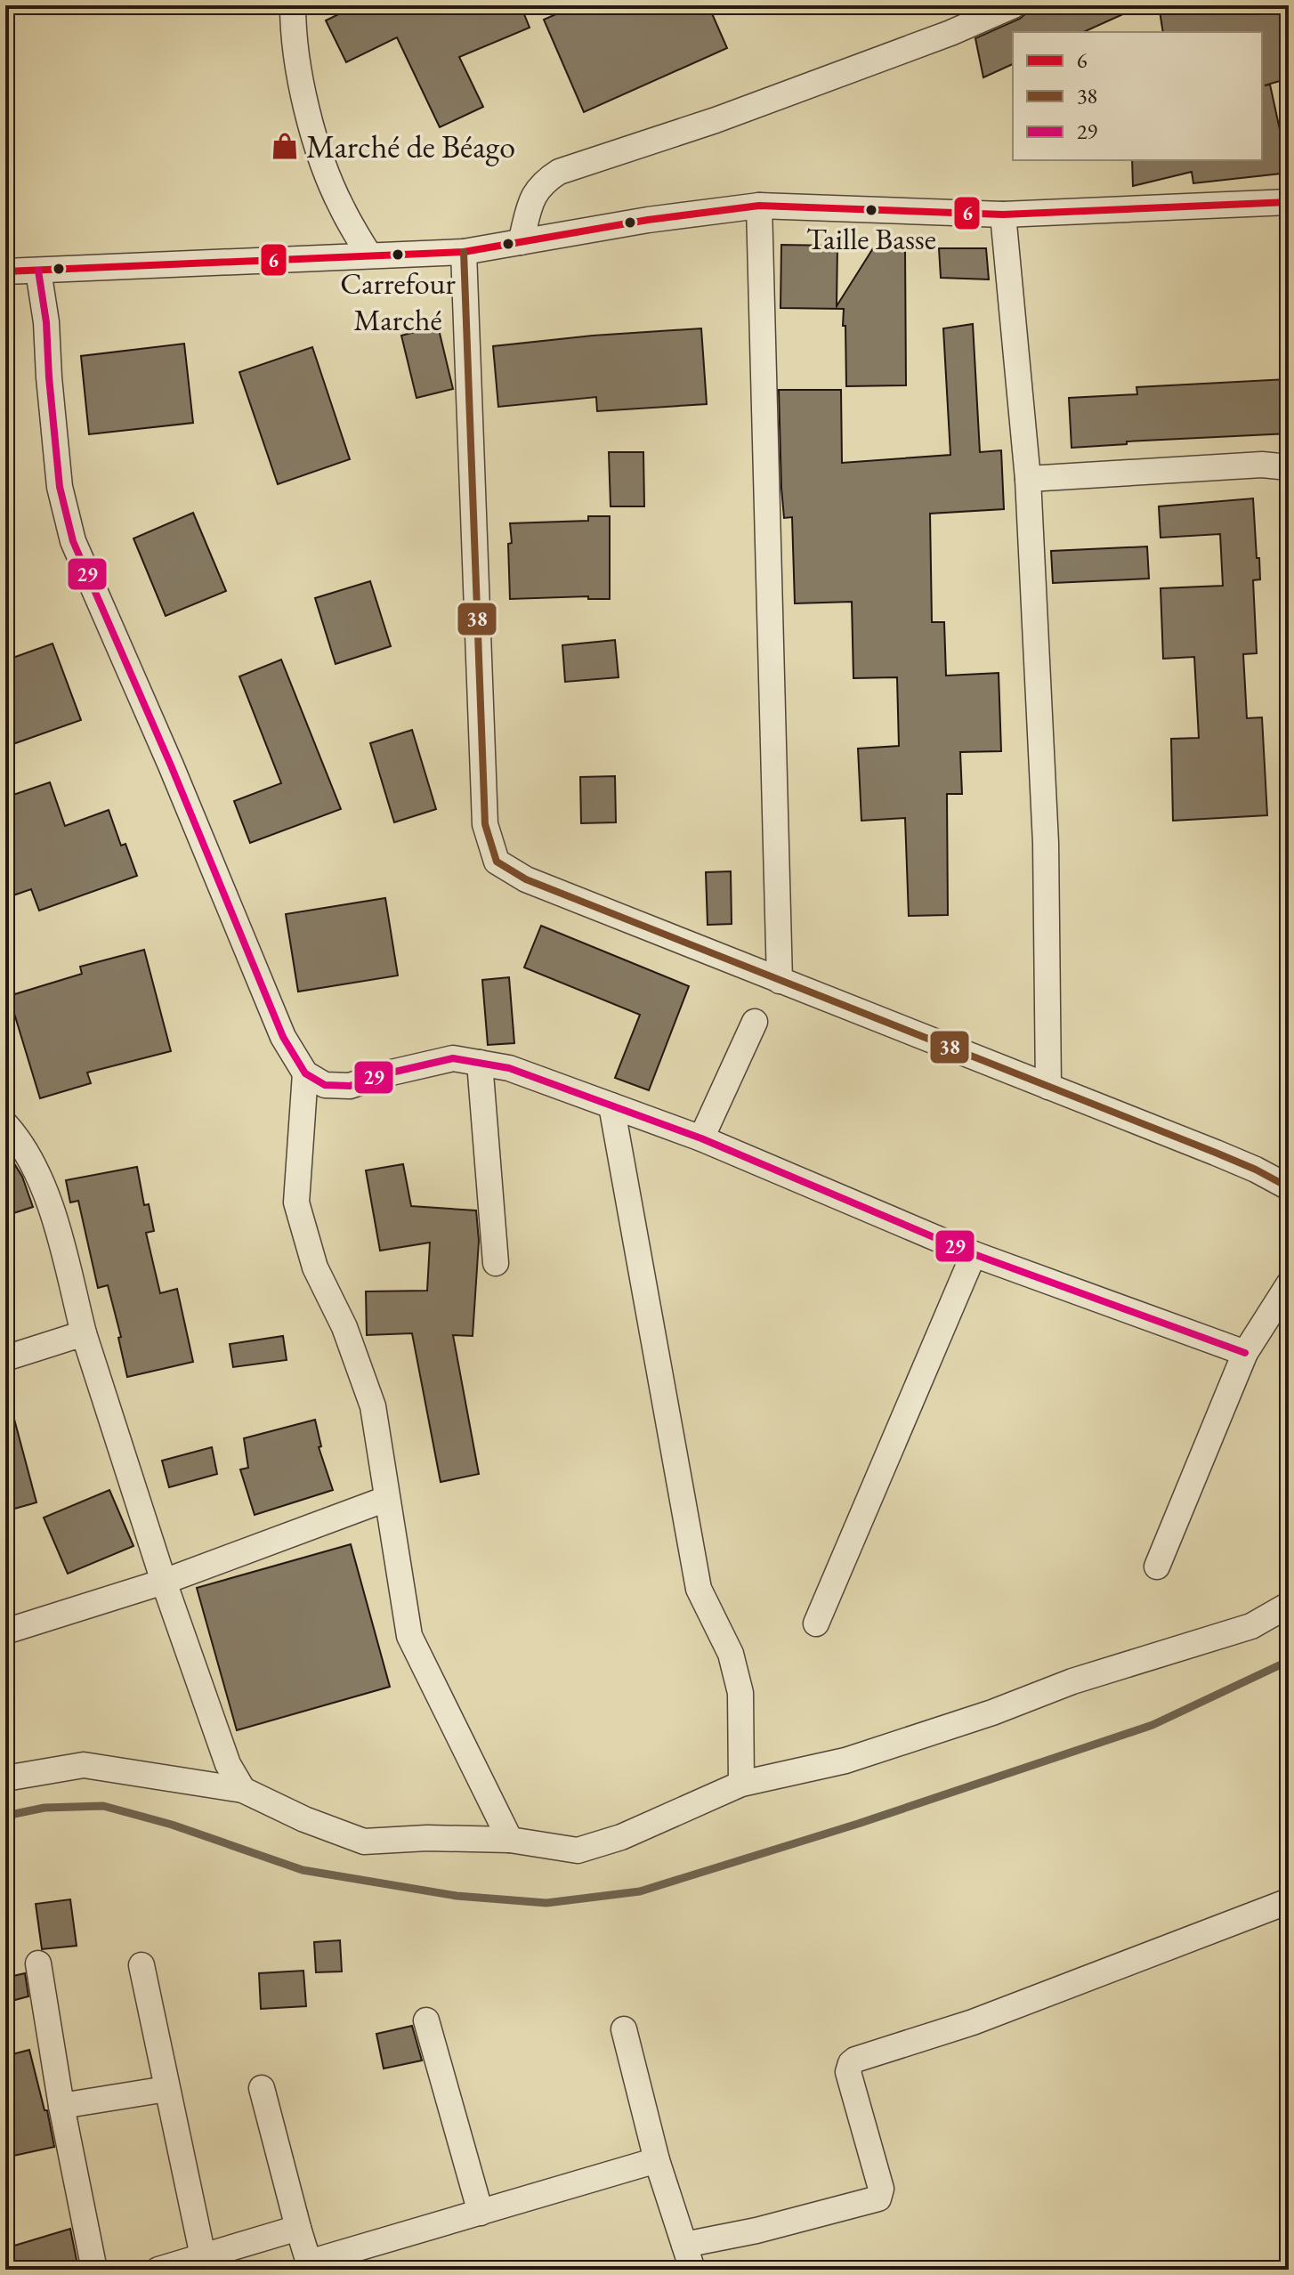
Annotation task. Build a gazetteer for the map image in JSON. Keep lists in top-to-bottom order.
{
  "places": {
    "shop": ["Marché de Béago"],
    "other": ["Taille Basse", "Carrefour Marché"]
  },
  "lines": ["transit line 6", "transit line 38", "transit line 29"],
  "legend": ["6", "38", "29"]
}
